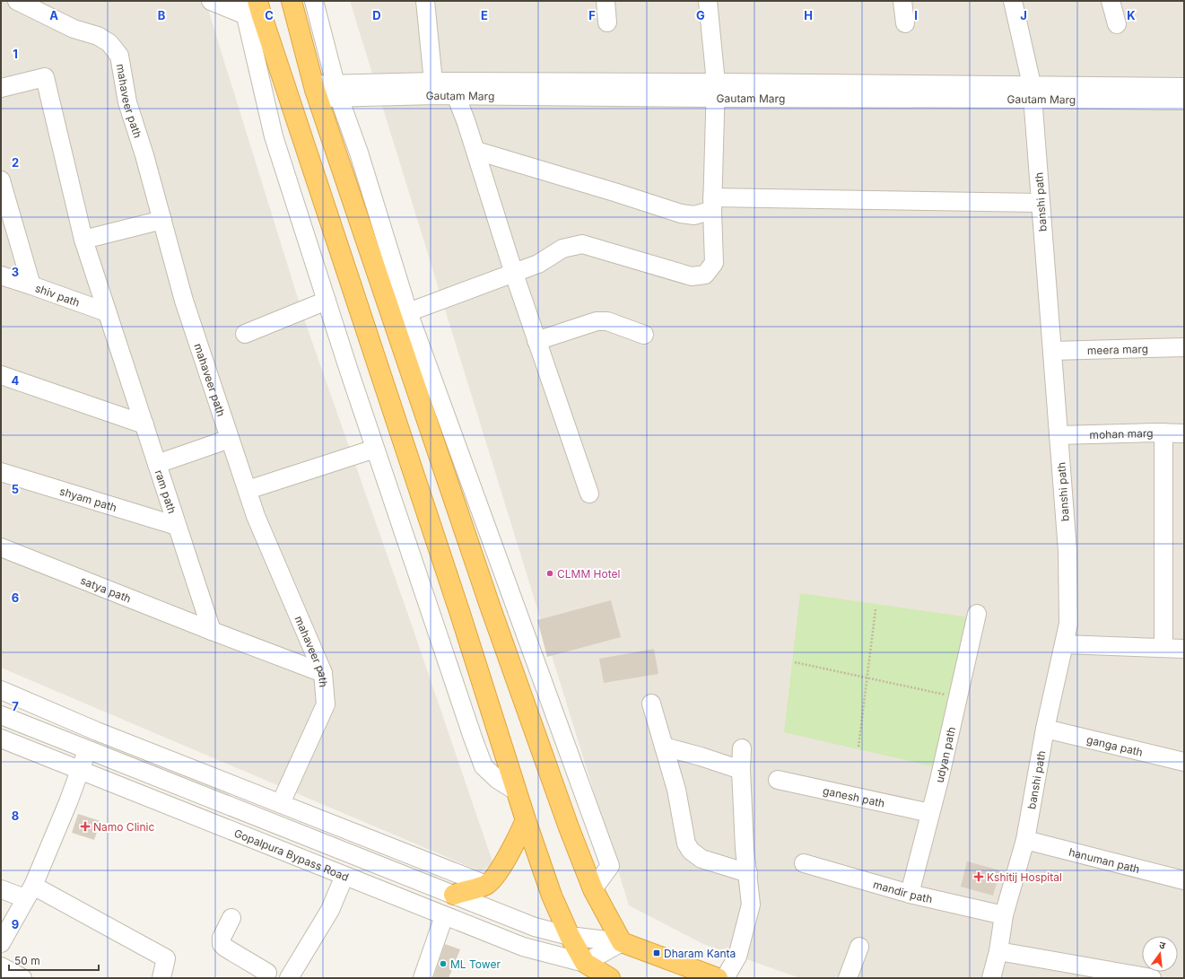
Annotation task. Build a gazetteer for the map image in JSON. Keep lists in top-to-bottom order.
{
  "streets": {
    "street": [
      "Gautam Marg",
      "mahaveer path",
      "banshi path",
      "shiv path",
      "meera marg",
      "mohan marg",
      "ram path",
      "shyam path",
      "satya path",
      "ganga path",
      "udyan path",
      "ganesh path",
      "Gopalpura Bypass Road",
      "hanuman path",
      "mandir path"
    ]
  },
  "crossings": [
    ["Gautam Marg", "banshi path"],
    ["banshi path", "meera marg"],
    ["banshi path", "mohan marg"],
    ["banshi path", "ganga path"],
    ["banshi path", "hanuman path"],
    ["banshi path", "mandir path"],
    ["shiv path", "ram path"],
    ["ram path", "shyam path"],
    ["ram path", "satya path"],
    ["udyan path", "ganesh path"],
    ["udyan path", "mandir path"]
  ],
  "places": {
    "other": ["CLMM Hotel", "ML Tower"],
    "health": ["Namo Clinic", "Kshitij Hospital"],
    "transit": ["Dharam Kanta"]
  },
  "scale_bar": "50 m",
  "north": "top",
  "grid": {
    "columns": [
      "A",
      "B",
      "C",
      "D",
      "E",
      "F",
      "G",
      "H",
      "I",
      "J",
      "K"
    ],
    "rows": [
      "1",
      "2",
      "3",
      "4",
      "5",
      "6",
      "7",
      "8",
      "9"
    ]
  }
}
